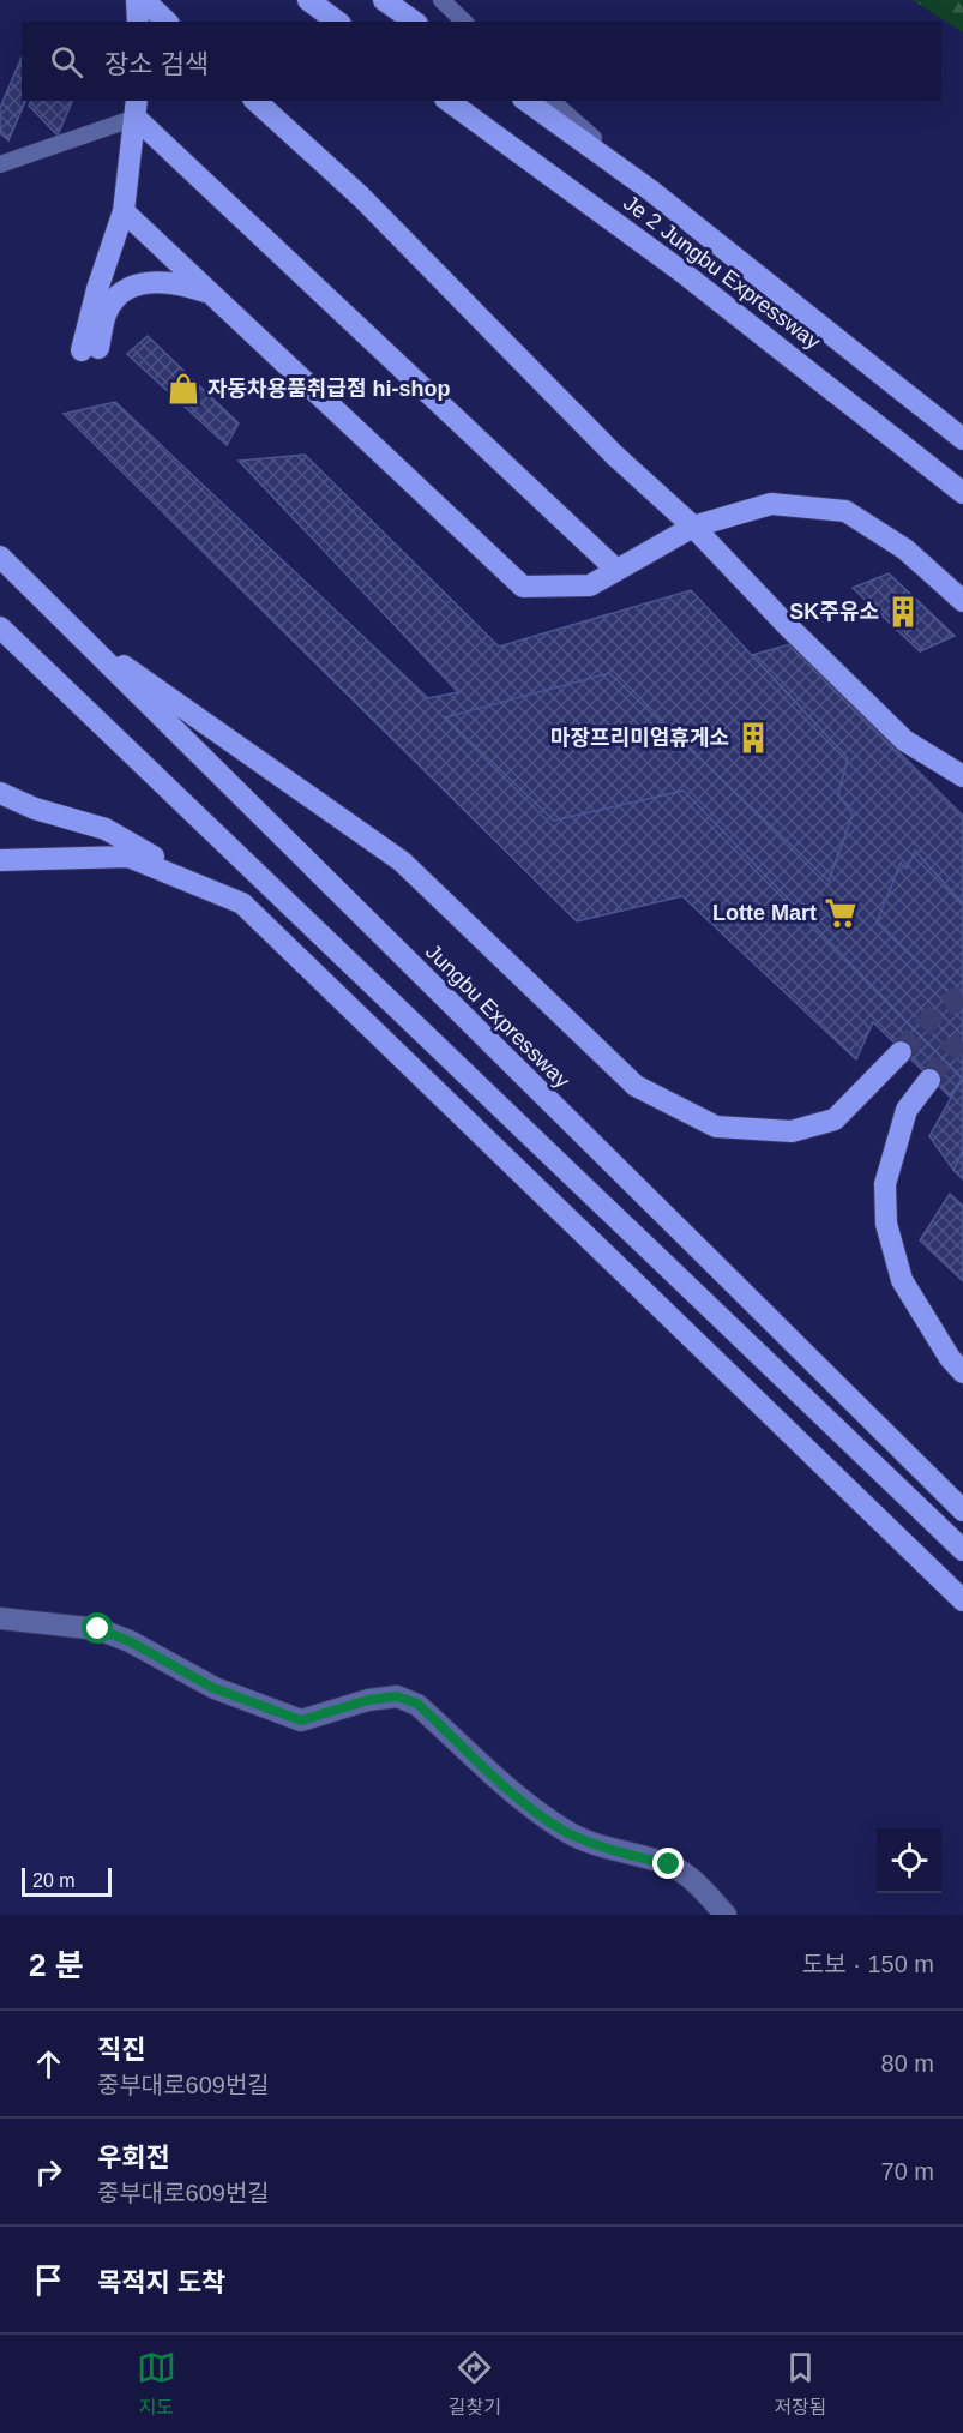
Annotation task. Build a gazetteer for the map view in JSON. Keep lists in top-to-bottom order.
{
  "streets": {
    "highway": ["Je 2 Jungbu Expressway", "Jungbu Expressway"]
  },
  "places": {
    "shop": ["자동차용품취급점 hi-shop"],
    "building": ["SK주유소", "마장프리미엄휴게소"],
    "supermarket": ["Lotte Mart"]
  },
  "scale_bar": "20 m",
  "page": {
    "search": "장소 검색",
    "scale": "20 m",
    "heading": ["2 분", "도보 · 150 m"],
    "list": [
      ["직진", "중부대로609번길", "80 m"],
      ["우회전", "중부대로609번길", "70 m"],
      "목적지 도착"
    ],
    "nav": ["지도", "길찾기", "저장됨"]
  }
}
